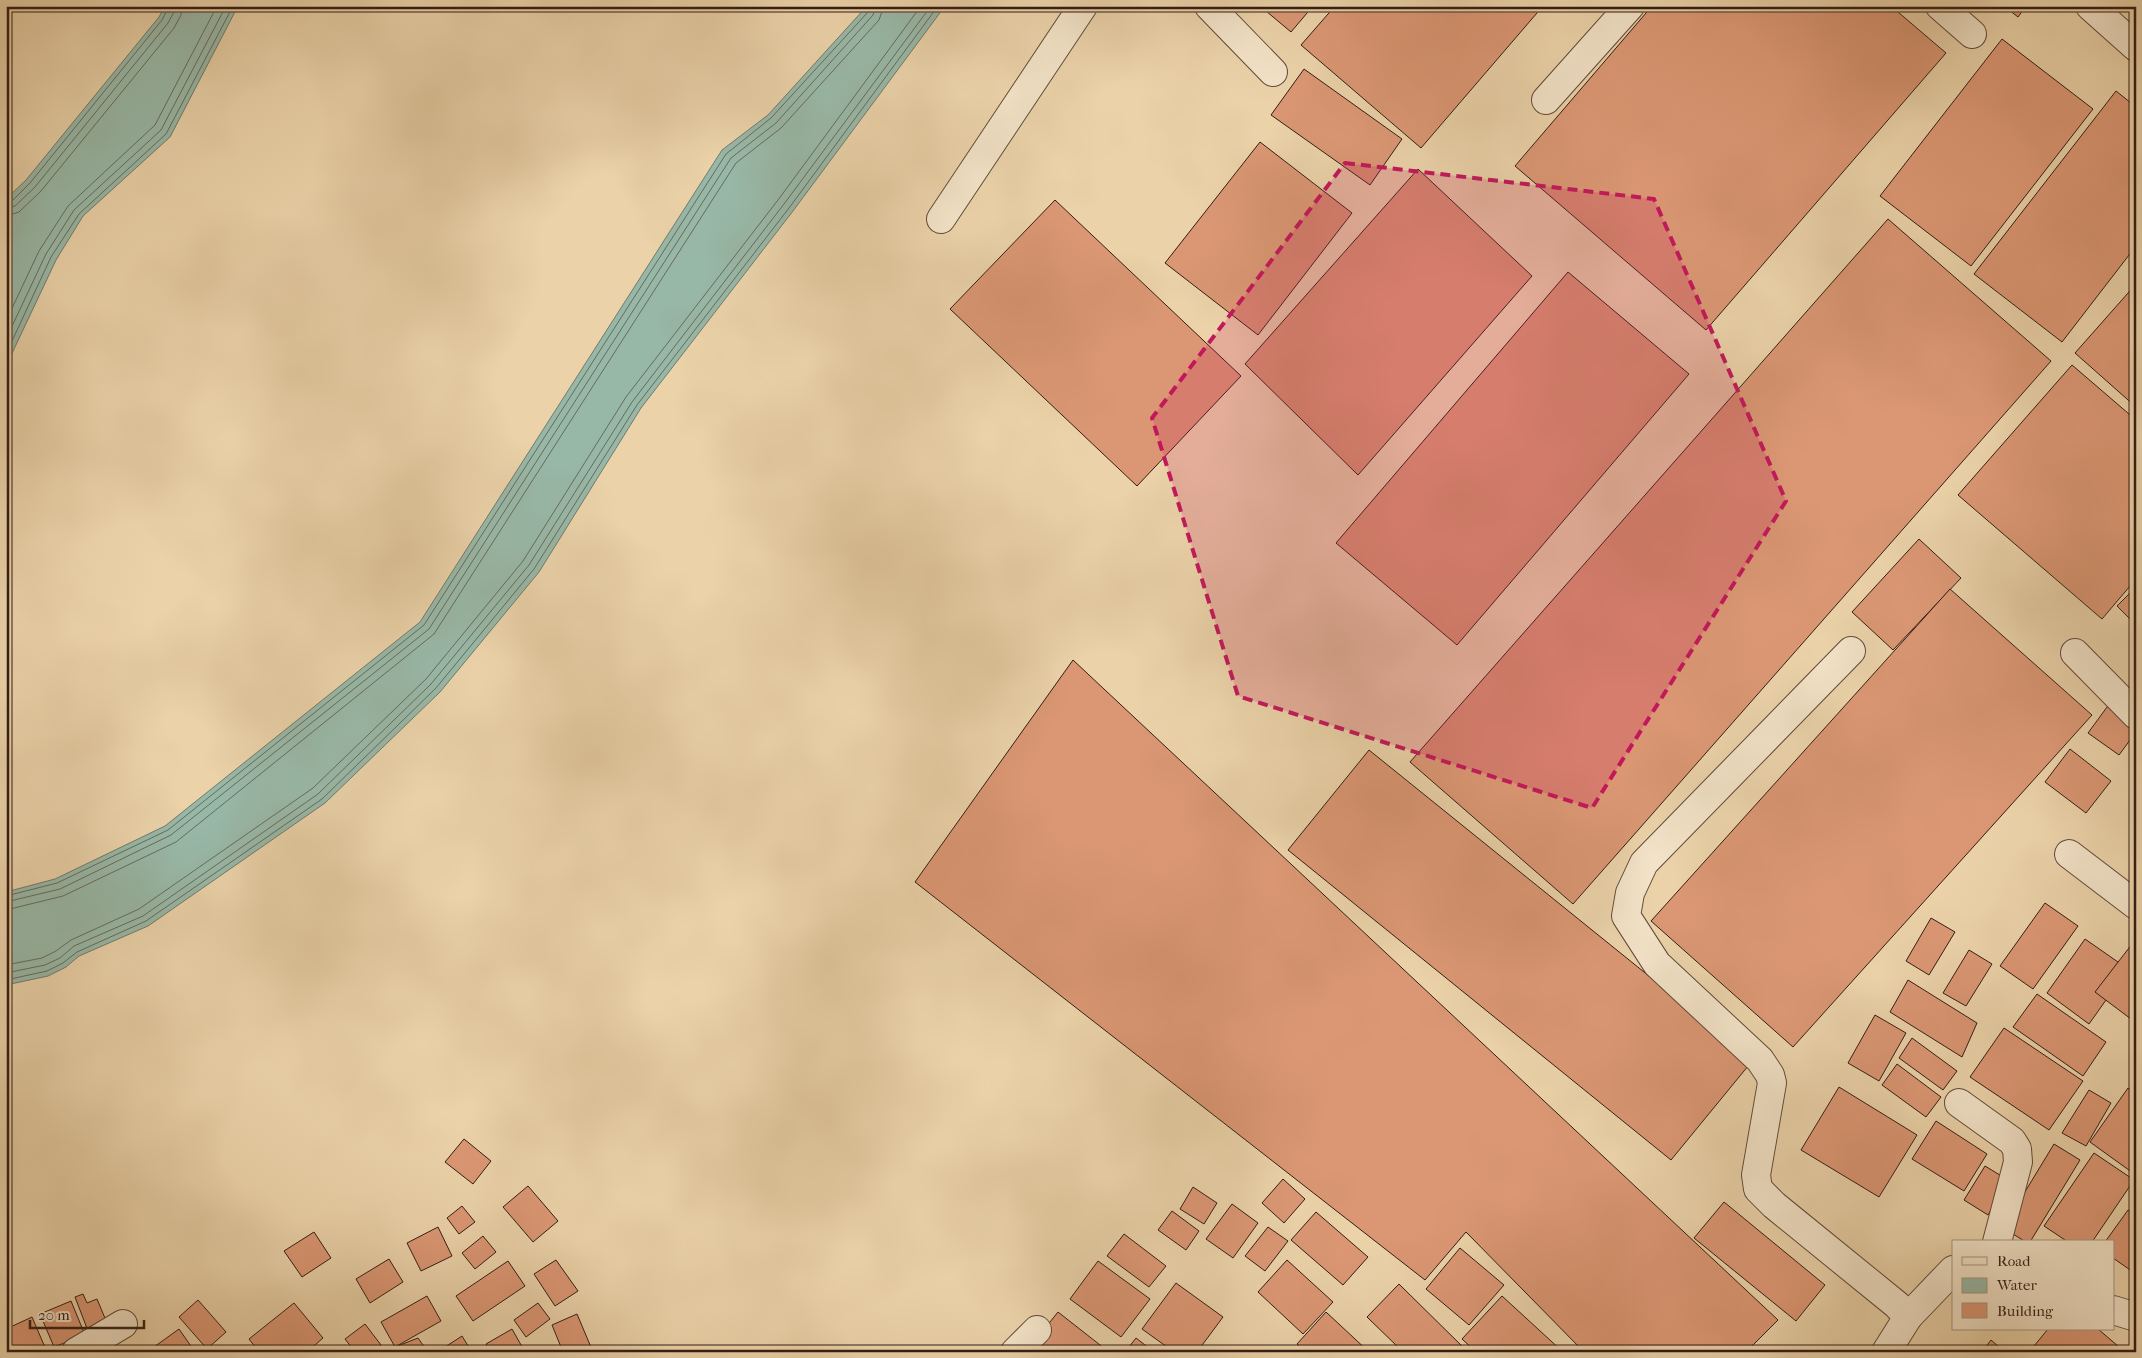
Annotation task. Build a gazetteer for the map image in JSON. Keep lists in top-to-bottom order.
{
  "legend": ["Road", "Water", "Building"],
  "scale_bar": "20 m"
}
